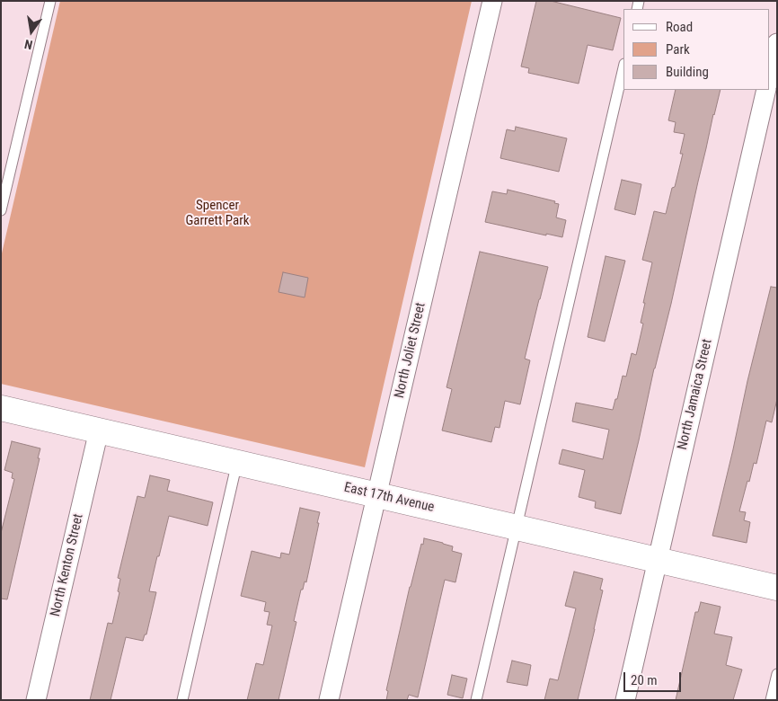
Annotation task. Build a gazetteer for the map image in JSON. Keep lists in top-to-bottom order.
{
  "streets": {
    "street": [
      "North Joliet Street",
      "North Jamaica Street",
      "East 17th Avenue",
      "North Kenton Street"
    ]
  },
  "crossings": [
    ["North Joliet Street", "East 17th Avenue"],
    ["North Jamaica Street", "East 17th Avenue"],
    ["East 17th Avenue", "North Kenton Street"]
  ],
  "parks": ["Spencer Garrett Park"],
  "legend": ["Road", "Park", "Building"],
  "scale_bar": "20 m",
  "north": "bottom"
}
